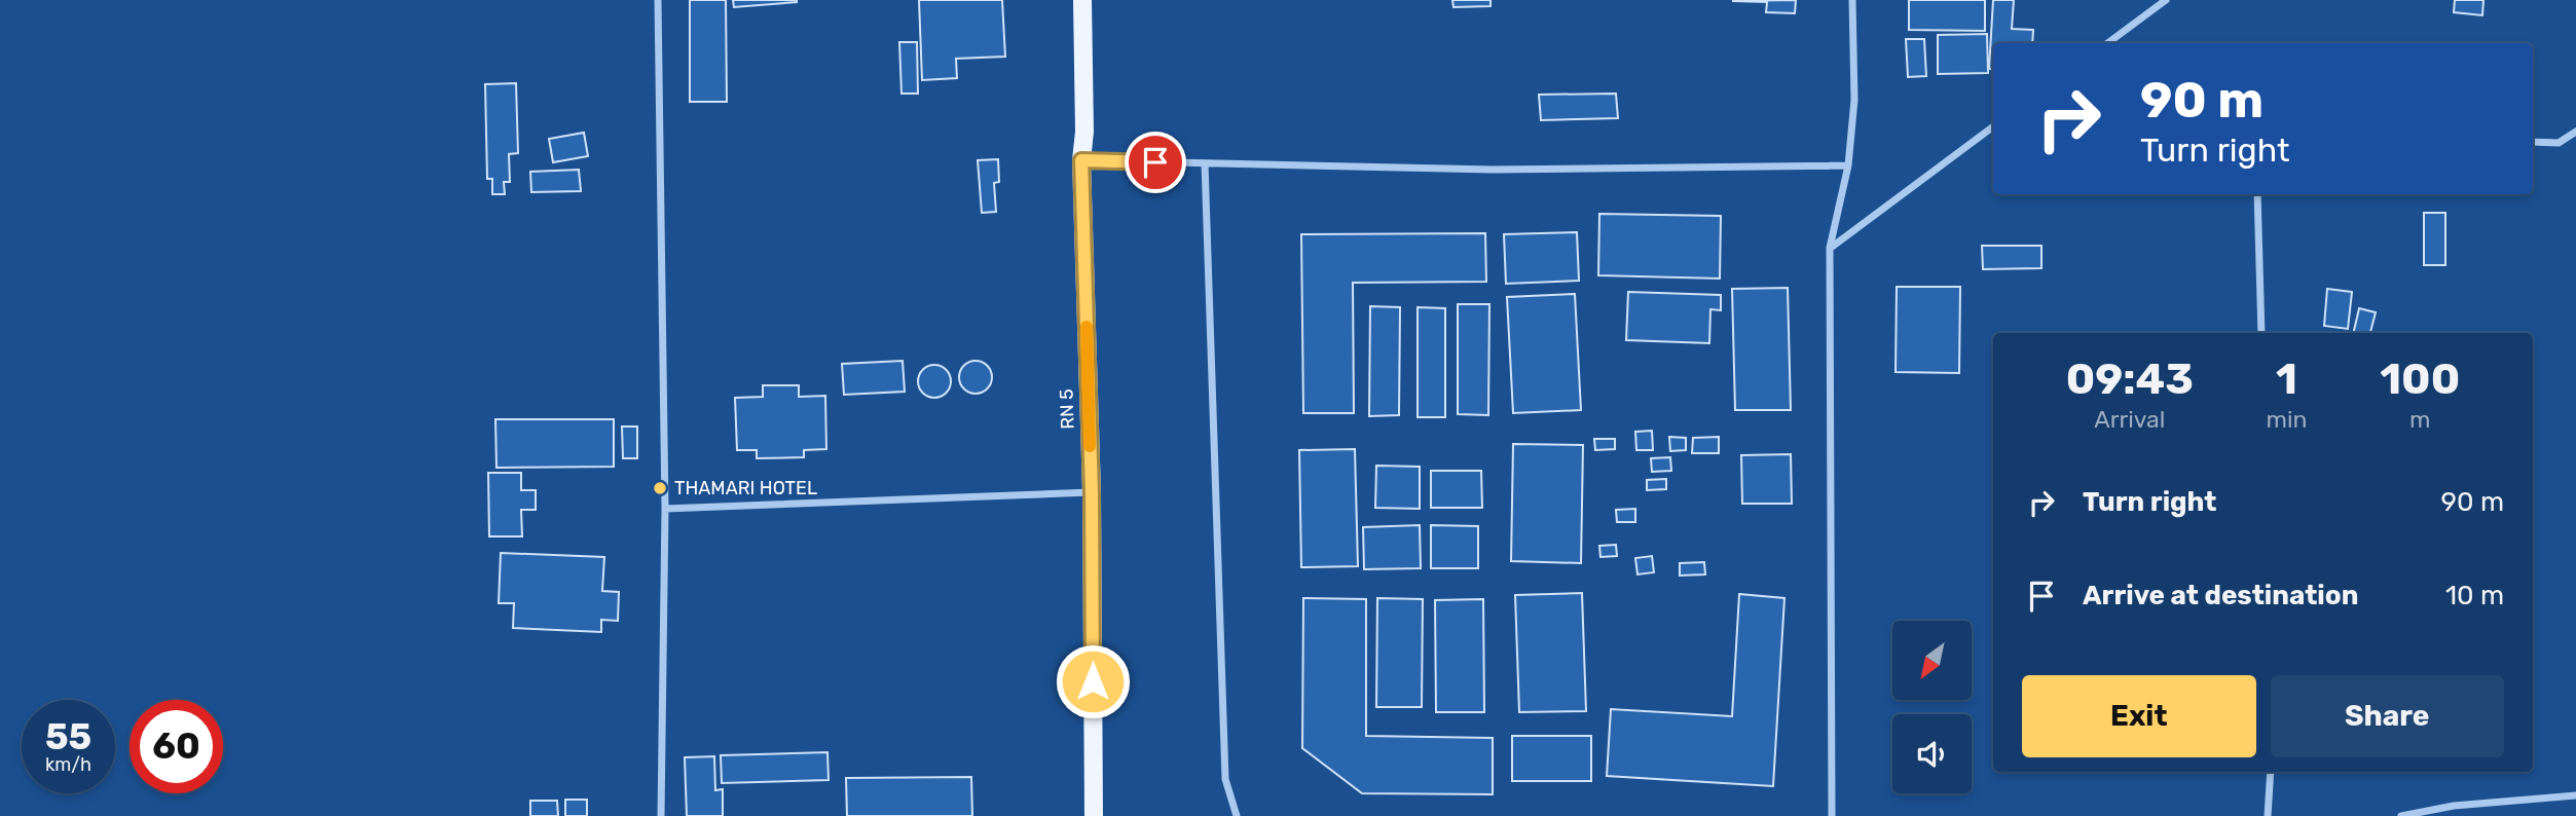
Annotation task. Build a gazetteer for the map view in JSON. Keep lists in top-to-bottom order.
{
  "streets": {
    "main road": ["RN 5"]
  },
  "places": ["THAMARI HOTEL"],
  "north": "bottom left",
  "page": {
    "turn": ["90 m", "Turn right"],
    "eta": [
      "09:43",
      "Arrival",
      "1",
      "min",
      "100",
      "m"
    ],
    "list": [
      {
        "name": "Turn right",
        "value": "90 m"
      },
      {
        "name": "Arrive at destination",
        "value": "10 m"
      }
    ],
    "buttons": ["Exit", "Share"],
    "speed": "55 km/h",
    "limit": "60"
  }
}
